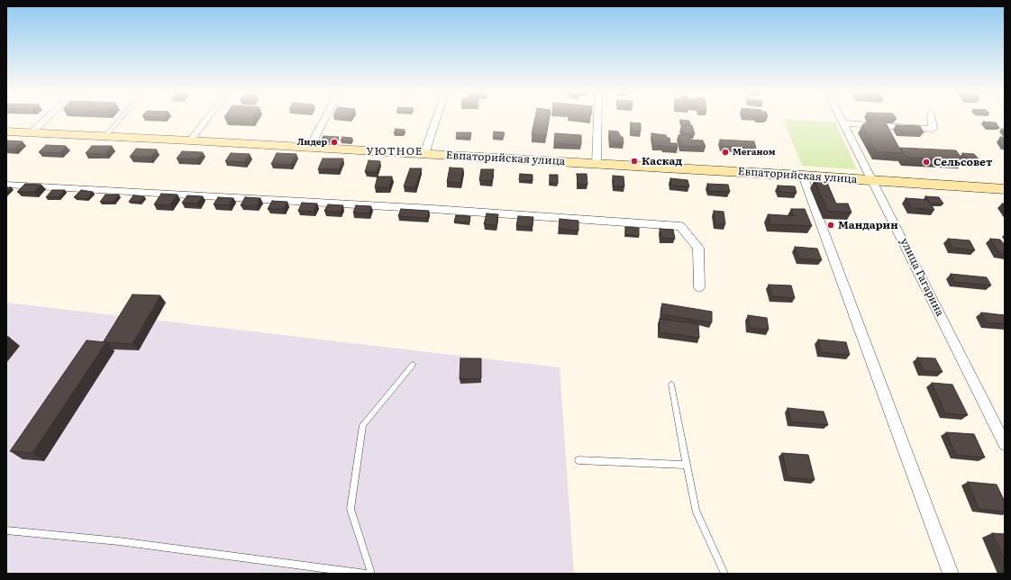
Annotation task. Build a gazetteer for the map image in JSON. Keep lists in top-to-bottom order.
{
  "streets": {
    "main road": ["Евпаторийская улица"],
    "street": ["улица Гагарина"]
  },
  "crossings": [
    ["Евпаторийская улица", "улица Гагарина"]
  ],
  "districts": ["УЮТНОЕ"],
  "places": [
    "Лидер",
    "Меганом",
    "Каскад",
    "Сельсовет",
    "Мандарин"
  ]
}
